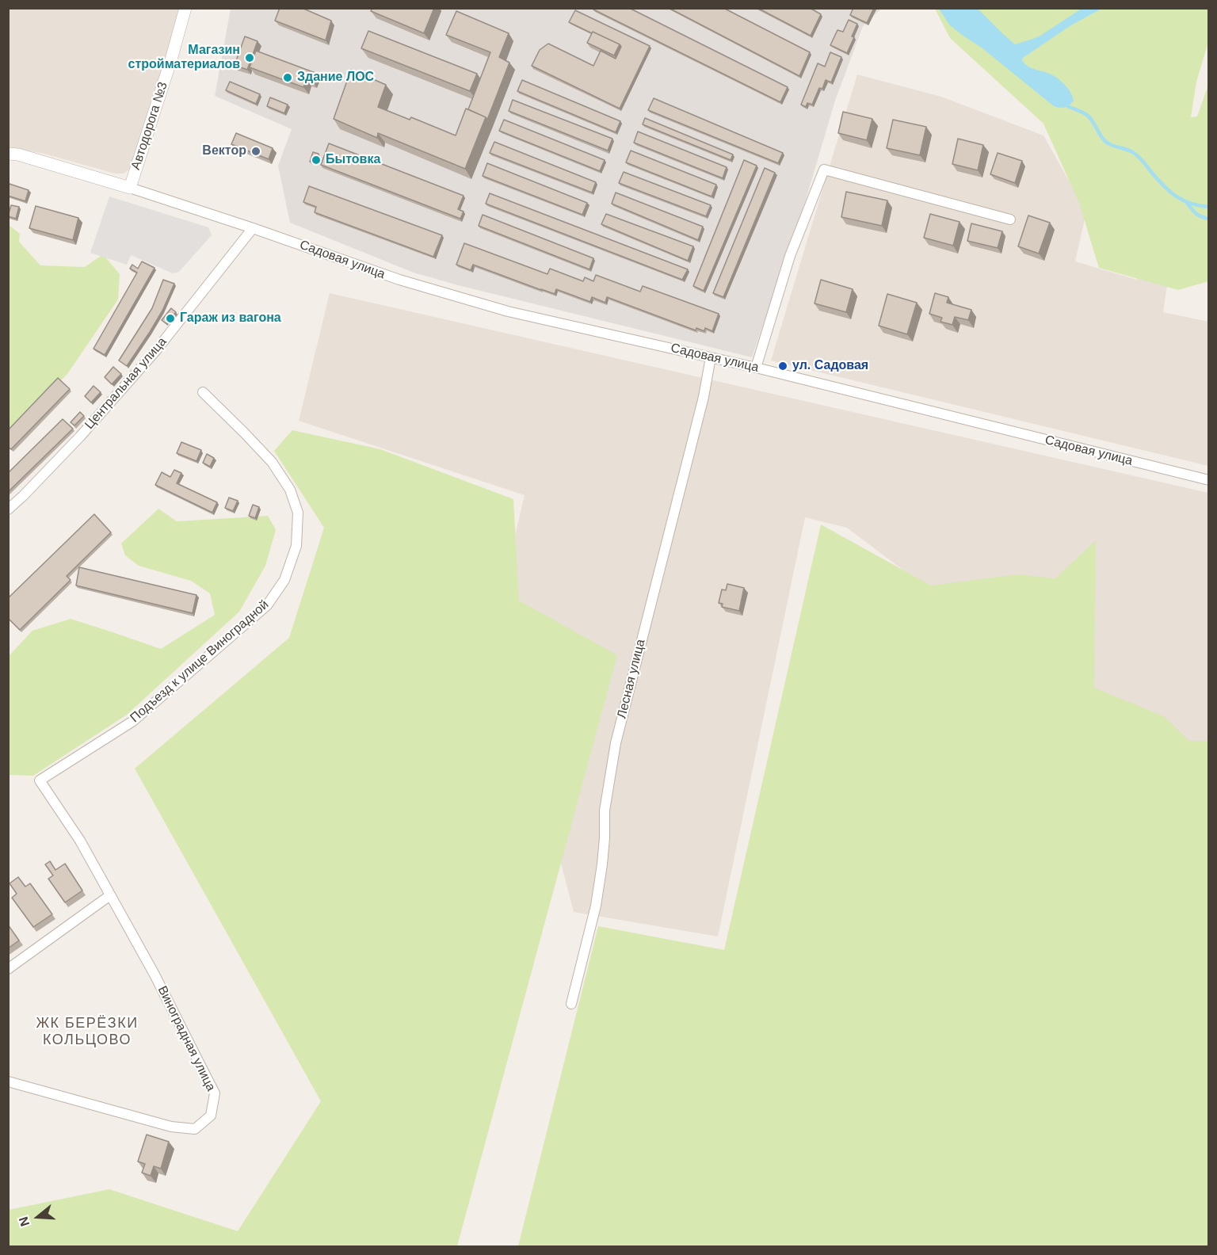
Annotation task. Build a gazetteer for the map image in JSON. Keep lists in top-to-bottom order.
{
  "streets": {
    "street": [
      "Автодорога №3",
      "Садовая улица",
      "Центральная улица",
      "Подъезд к улице Виноградной",
      "Лесная улица",
      "Виноградная улица"
    ]
  },
  "crossings": [
    ["Автодорога №3", "Садовая улица"],
    ["Садовая улица", "Центральная улица"],
    ["Садовая улица", "Лесная улица"],
    ["Подъезд к улице Виноградной", "Виноградная улица"]
  ],
  "districts": ["ЖК БЕРЁЗКИ КОЛЬЦОВО"],
  "places": [
    "Магазин стройматериалов",
    "Здание ЛОС",
    "Вектор",
    "Бытовка",
    "Гараж из вагона",
    "ул. Садовая"
  ],
  "north": "left"
}
